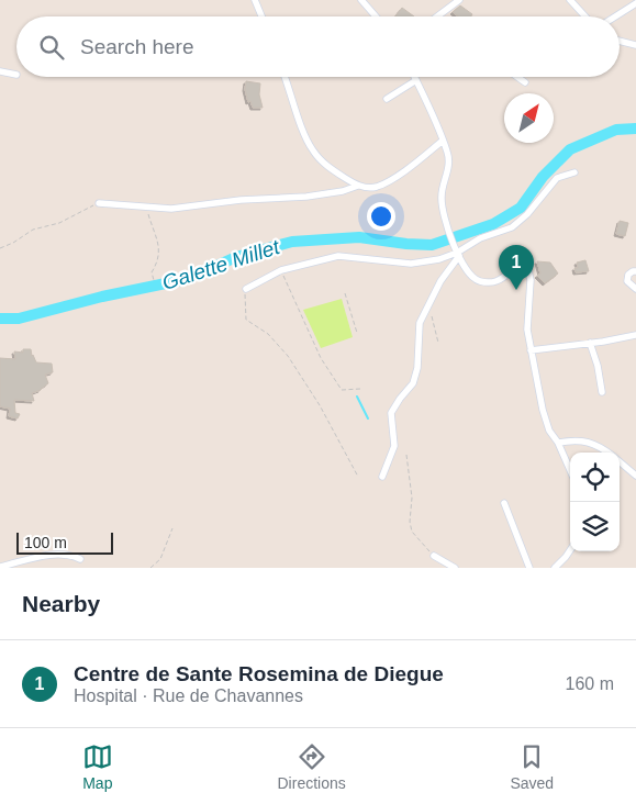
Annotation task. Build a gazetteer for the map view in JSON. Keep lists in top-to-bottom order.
{
  "water": ["Galette Millet"],
  "scale_bar": "100 m",
  "north": "top right",
  "page": {
    "search": "Search here",
    "pins": "1",
    "scale": "100 m",
    "heading": "Nearby",
    "list": [
      {
        "mark": "1",
        "name": "Centre de Sante Rosemina de Diegue",
        "note": "Hospital · Rue de Chavannes",
        "value": "160 m"
      }
    ],
    "nav": ["Map", "Directions", "Saved"]
  }
}
